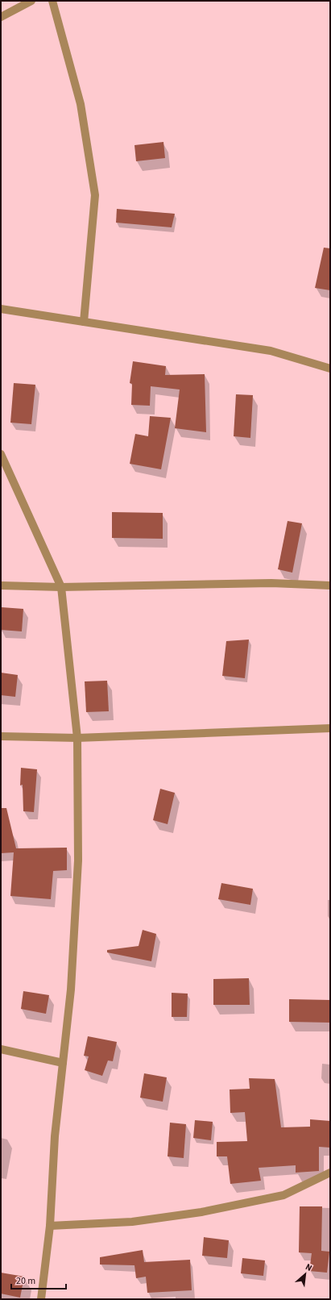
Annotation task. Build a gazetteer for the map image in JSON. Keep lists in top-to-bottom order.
{
  "scale_bar": "20 m",
  "north": "top right"
}
